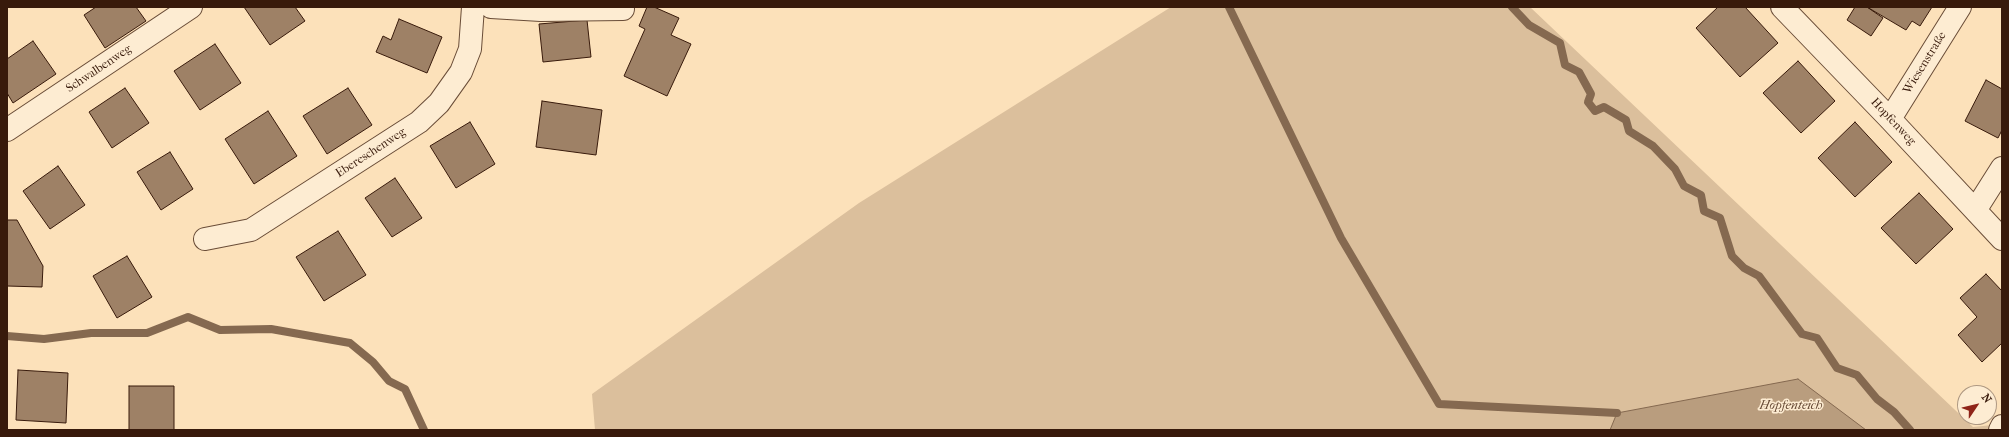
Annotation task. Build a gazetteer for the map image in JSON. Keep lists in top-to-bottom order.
{
  "streets": {
    "street": [
      "Wiesenstraße",
      "Schwalbenweg",
      "Hopfenweg",
      "Ebereschenweg"
    ]
  },
  "crossings": [
    ["Wiesenstraße", "Hopfenweg"]
  ],
  "water": ["Hopfenteich"],
  "north": "top right"
}
